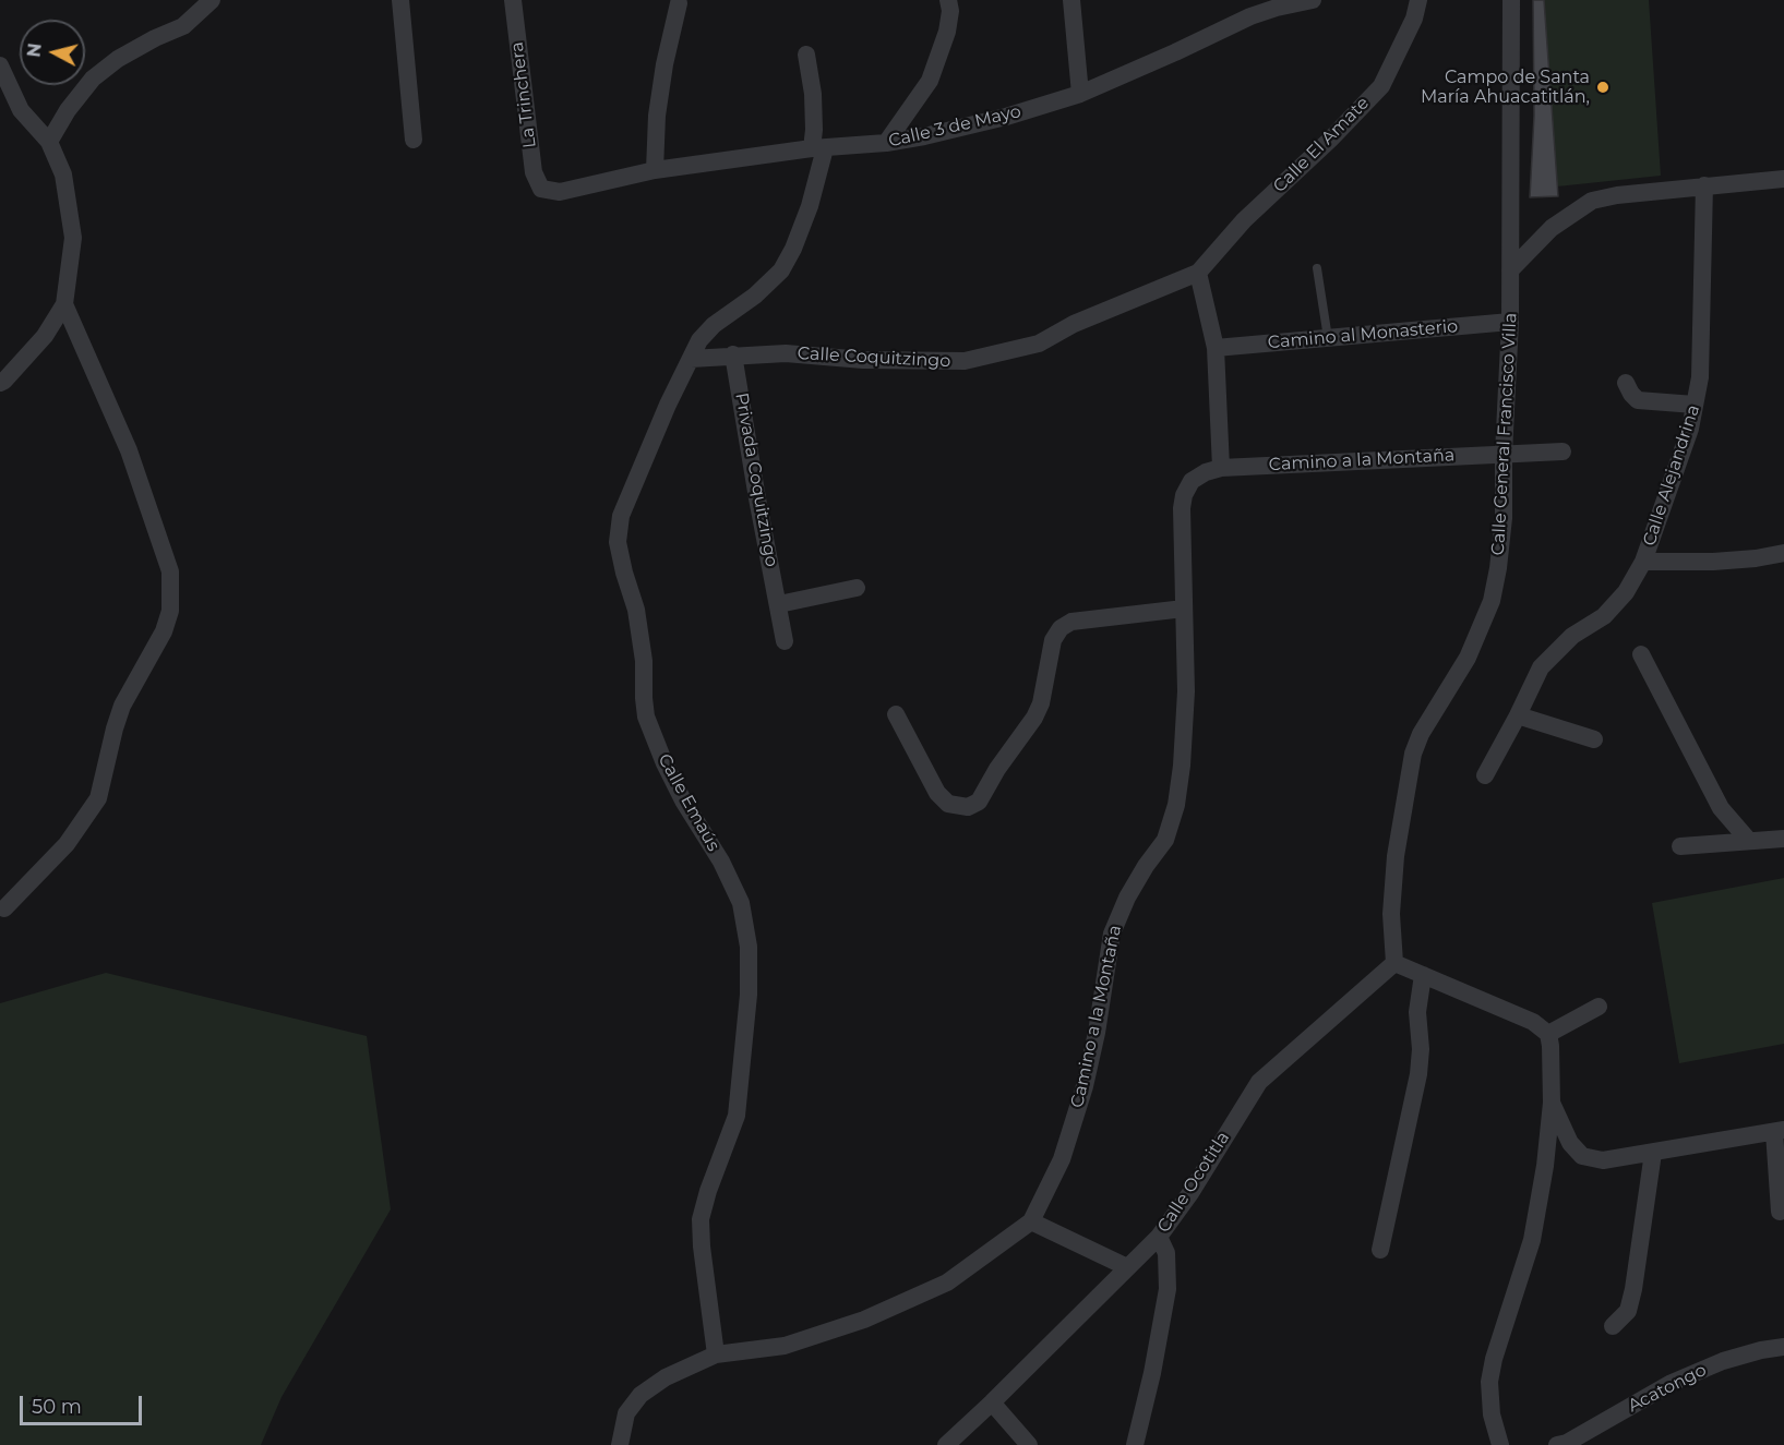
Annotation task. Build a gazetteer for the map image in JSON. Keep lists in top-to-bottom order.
{
  "streets": {
    "street": [
      "La Trinchera",
      "Calle 3 de Mayo",
      "Calle El Amate",
      "Camino al Monasterio",
      "Calle Coquitzingo",
      "Calle General Francisco Villa",
      "Camino a la Montaña",
      "Calle Alejandrina",
      "Privada Coquitzingo",
      "Calle Emaús",
      "Calle Ocotitla",
      "Acatongo"
    ]
  },
  "crossings": [
    ["La Trinchera", "Calle 3 de Mayo"],
    ["Calle 3 de Mayo", "Calle Emaús"],
    ["Calle El Amate", "Calle Coquitzingo"],
    ["Camino al Monasterio", "Calle General Francisco Villa"],
    ["Calle Coquitzingo", "Privada Coquitzingo"],
    ["Calle Coquitzingo", "Calle Emaús"],
    ["Calle General Francisco Villa", "Camino a la Montaña"],
    ["Calle General Francisco Villa", "Calle Ocotitla"],
    ["Camino a la Montaña", "Calle Emaús"]
  ],
  "places": ["Campo de Santa María Ahuacatitlán,"],
  "scale_bar": "50 m",
  "north": "left"
}
